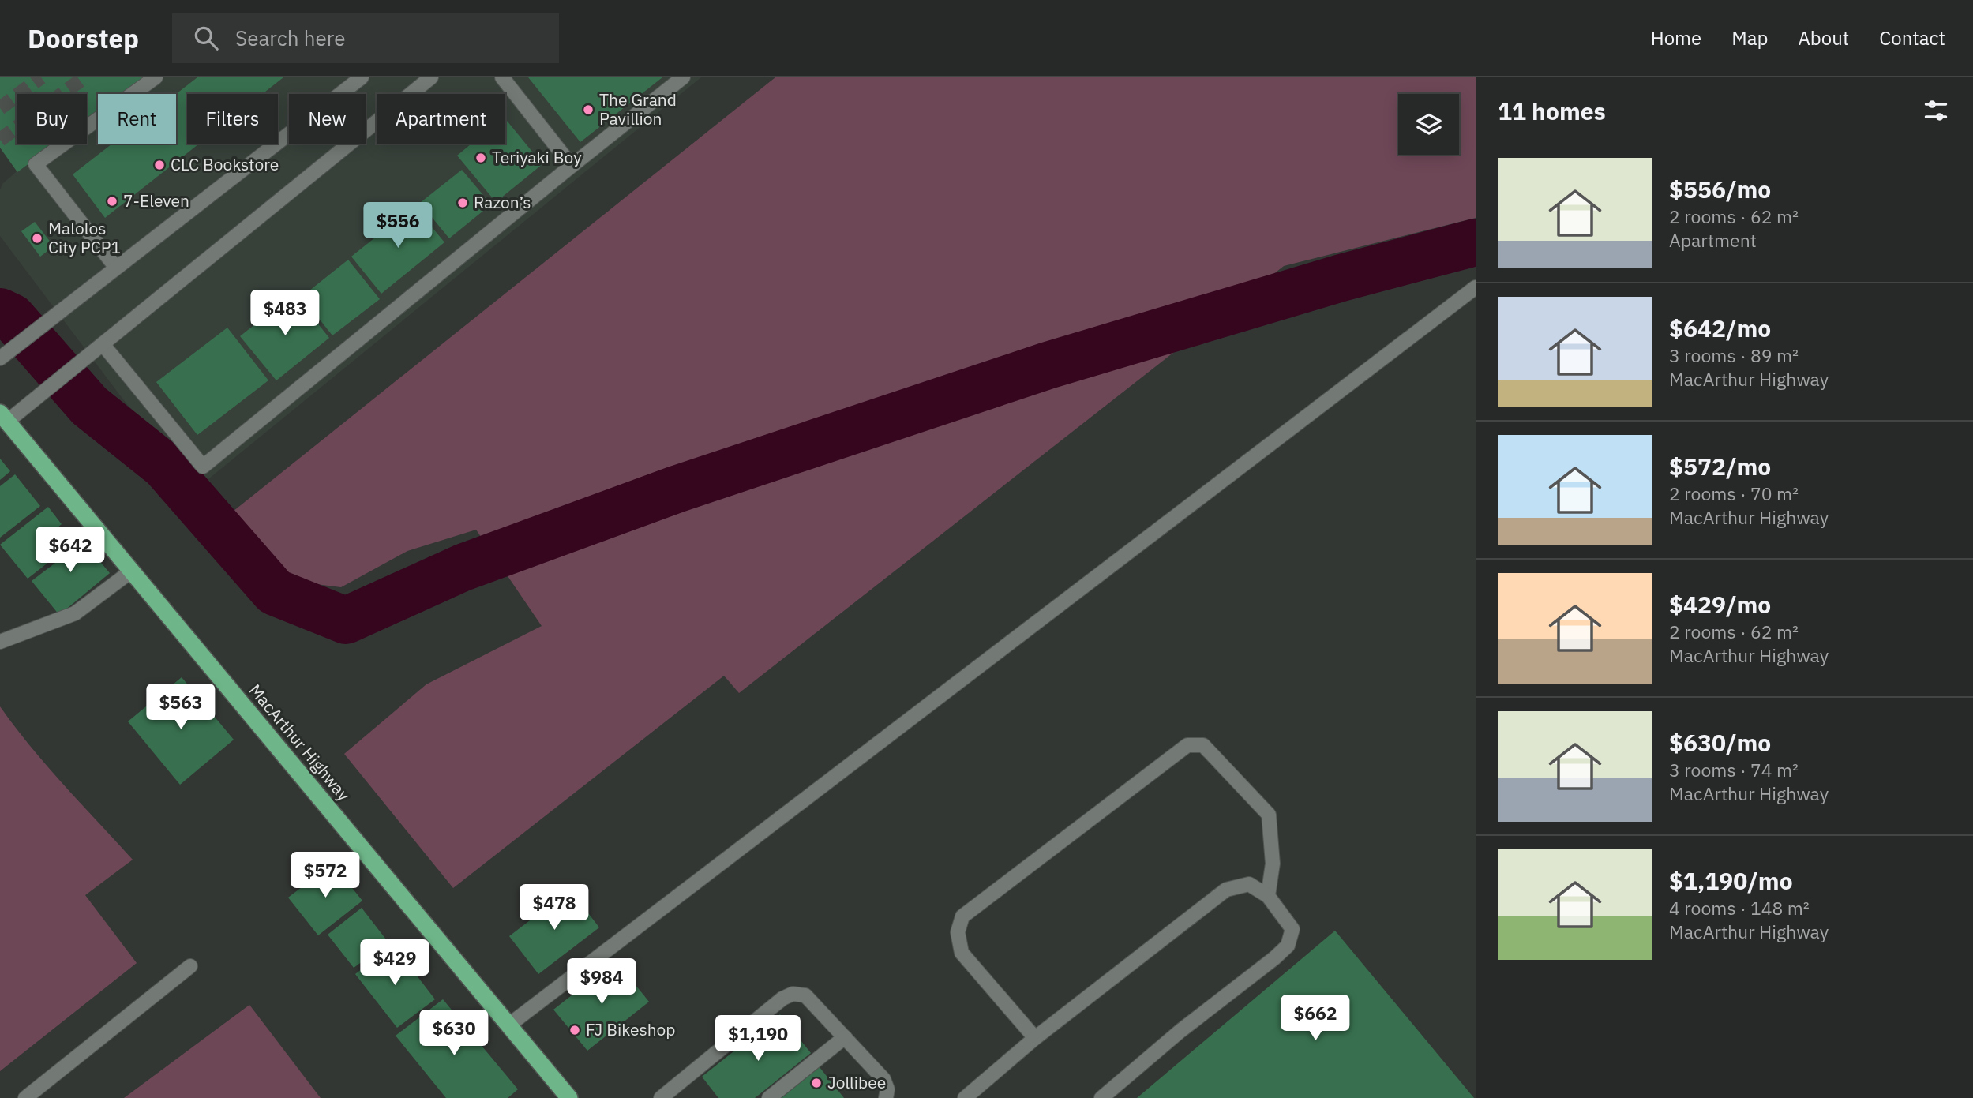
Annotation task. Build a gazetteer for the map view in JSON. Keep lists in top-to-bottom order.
{
  "streets": {
    "highway": ["MacArthur Highway"]
  },
  "places": [
    "The Grand Pavillion",
    "Teriyaki Boy",
    "CLC Bookstore",
    "7-Eleven",
    "Razon’s",
    "Malolos City PCP1",
    "FJ Bikeshop",
    "Jollibee"
  ],
  "page": {
    "header": "Doorstep",
    "search": "Search here",
    "nav": [
      "Home",
      "Map",
      "About",
      "Contact"
    ],
    "heading": "11 homes",
    "chip": [
      "Buy",
      "Rent",
      "Filters",
      "New",
      "Apartment"
    ],
    "list": [
      {
        "name": "$556/mo",
        "note": "2 rooms · 62 m² · Apartment"
      },
      {
        "name": "$642/mo",
        "note": "3 rooms · 89 m² · MacArthur Highway"
      },
      {
        "name": "$572/mo",
        "note": "2 rooms · 70 m² · MacArthur Highway"
      },
      {
        "name": "$429/mo",
        "note": "2 rooms · 62 m² · MacArthur Highway"
      },
      {
        "name": "$630/mo",
        "note": "3 rooms · 74 m² · MacArthur Highway"
      },
      {
        "name": "$1,190/mo",
        "note": "4 rooms · 148 m² · MacArthur Highway"
      }
    ],
    "price": [
      "$556",
      "$483",
      "$642",
      "$563",
      "$572",
      "$478",
      "$429",
      "$984",
      "$662",
      "$630",
      "$1,190"
    ]
  }
}
